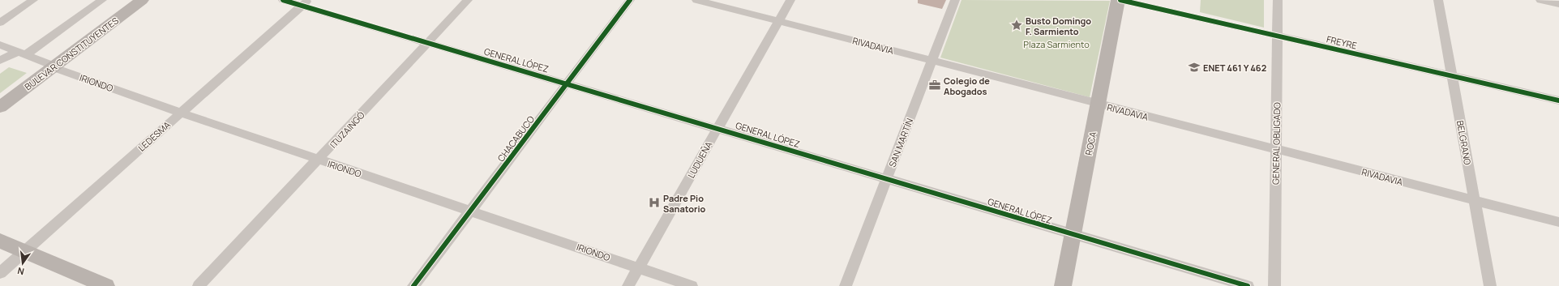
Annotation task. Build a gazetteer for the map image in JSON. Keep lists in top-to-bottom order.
{
  "streets": {
    "street": [
      "FREYRE",
      "RIVADAVIA",
      "BULEVAR CONSTITUYENTES",
      "GENERAL LÓPEZ",
      "IRIONDO",
      "ITUZAINGÓ",
      "LEDESMA",
      "CHACABUCO",
      "SAN MARTÍN",
      "BELGRANO",
      "ROCA",
      "GENERAL OBLIGADO",
      "LUDUEÑA"
    ]
  },
  "crossings": [
    ["FREYRE", "BELGRANO"],
    ["FREYRE", "ROCA"],
    ["FREYRE", "GENERAL OBLIGADO"],
    ["RIVADAVIA", "SAN MARTÍN"],
    ["RIVADAVIA", "BELGRANO"],
    ["RIVADAVIA", "ROCA"],
    ["RIVADAVIA", "GENERAL OBLIGADO"],
    ["RIVADAVIA", "LUDUEÑA"],
    ["BULEVAR CONSTITUYENTES", "IRIONDO"],
    ["GENERAL LÓPEZ", "ITUZAINGÓ"],
    ["GENERAL LÓPEZ", "LEDESMA"],
    ["GENERAL LÓPEZ", "CHACABUCO"],
    ["GENERAL LÓPEZ", "SAN MARTÍN"],
    ["GENERAL LÓPEZ", "ROCA"],
    ["GENERAL LÓPEZ", "LUDUEÑA"],
    ["IRIONDO", "ITUZAINGÓ"],
    ["IRIONDO", "LEDESMA"],
    ["IRIONDO", "CHACABUCO"],
    ["IRIONDO", "LUDUEÑA"]
  ],
  "parks": ["Plaza Sarmiento"],
  "places": {
    "place": ["Busto Domingo F. Sarmiento"],
    "school or university": ["ENET 461 Y 462"],
    "office": ["Colegio de Abogados"],
    "hospital": ["Padre Pio Sanatorio"]
  },
  "north": "bottom"
}
